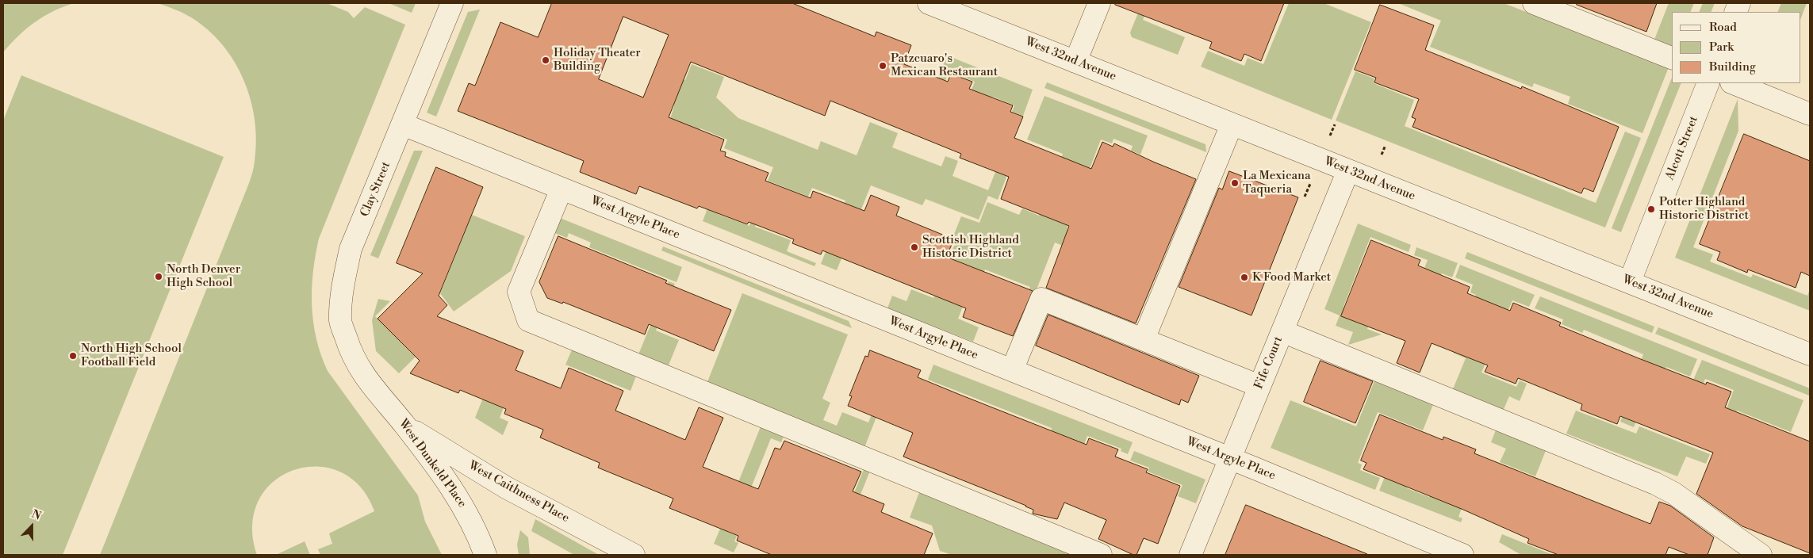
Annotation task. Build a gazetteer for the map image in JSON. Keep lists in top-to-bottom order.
{
  "streets": {
    "street": [
      "West 32nd Avenue",
      "Alcott Street",
      "Clay Street",
      "West Argyle Place",
      "Fife Court",
      "West Dunkeld Place",
      "West Caithness Place"
    ]
  },
  "crossings": [
    ["West 32nd Avenue", "Alcott Street"],
    ["West 32nd Avenue", "Fife Court"],
    ["Clay Street", "West Argyle Place"],
    ["Clay Street", "West Dunkeld Place"],
    ["West Argyle Place", "Fife Court"],
    ["West Dunkeld Place", "West Caithness Place"]
  ],
  "places": [
    "Holiday Theater Building",
    "Patzcuaro's Mexican Restaurant",
    "La Mexicana Taqueria",
    "Potter Highland Historic District",
    "Scottish Highland Historic District",
    "North Denver High School",
    "K Food Market",
    "North High School Football Field"
  ],
  "legend": ["Road", "Park", "Building"],
  "north": "top"
}
